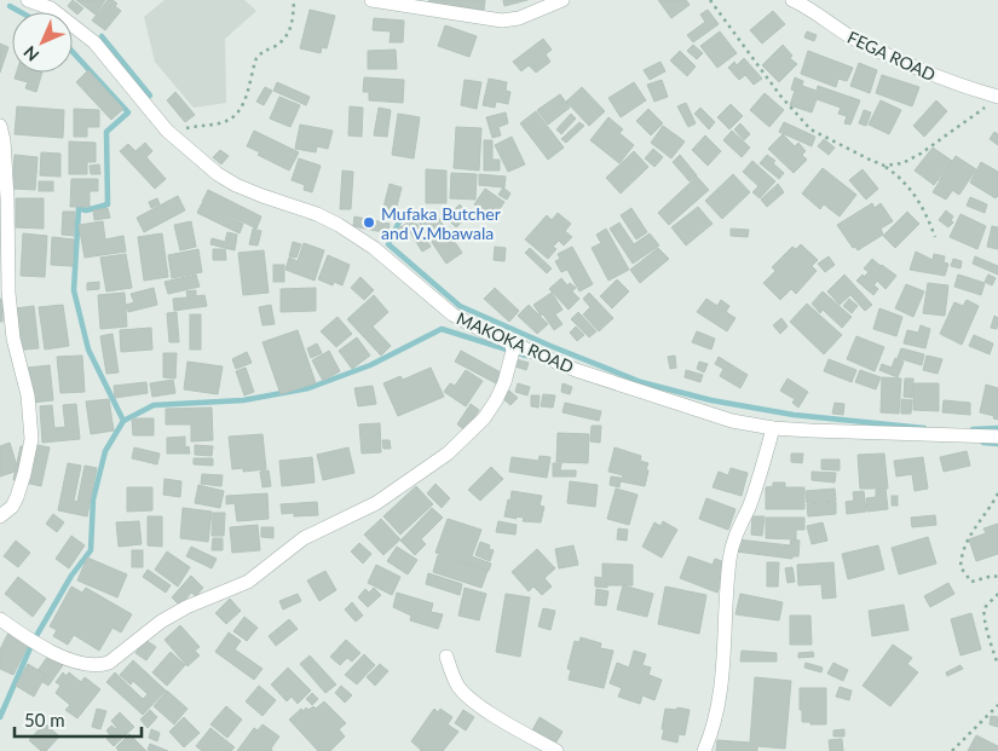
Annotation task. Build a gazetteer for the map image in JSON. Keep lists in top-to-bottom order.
{
  "streets": {
    "street": ["FEGA ROAD", "MAKOKA ROAD"]
  },
  "places": ["Mufaka Butcher and V.Mbawala"],
  "scale_bar": "50 m",
  "north": "bottom left"
}
